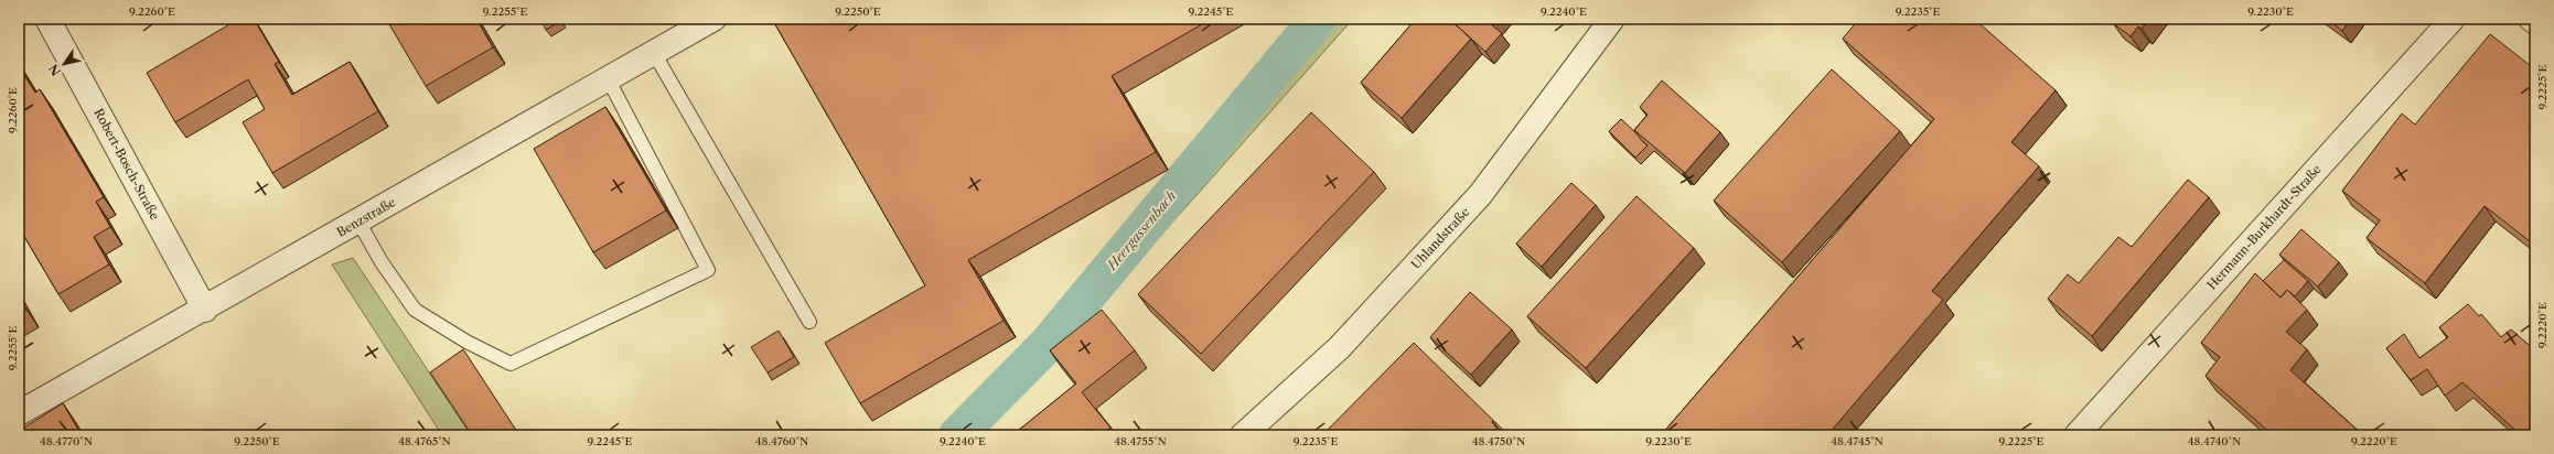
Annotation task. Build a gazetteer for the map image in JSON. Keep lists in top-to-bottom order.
{
  "streets": {
    "street": [
      "Robert-Bosch-Straße",
      "Benzstraße",
      "Hermann-Burkhardt-Straße",
      "Uhlandstraße"
    ]
  },
  "crossings": [
    ["Robert-Bosch-Straße", "Benzstraße"]
  ],
  "water": ["Heergassenbach"],
  "north": "bottom left",
  "coordinates": [
    "9.2260°E",
    "9.2255°E",
    "9.2250°E",
    "9.2245°E",
    "9.2240°E",
    "9.2235°E",
    "9.2230°E",
    "9.2225°E",
    "9.2220°E",
    "48.4770°N",
    "48.4765°N",
    "48.4760°N",
    "48.4755°N",
    "48.4750°N",
    "48.4745°N",
    "48.4740°N"
  ]
}
